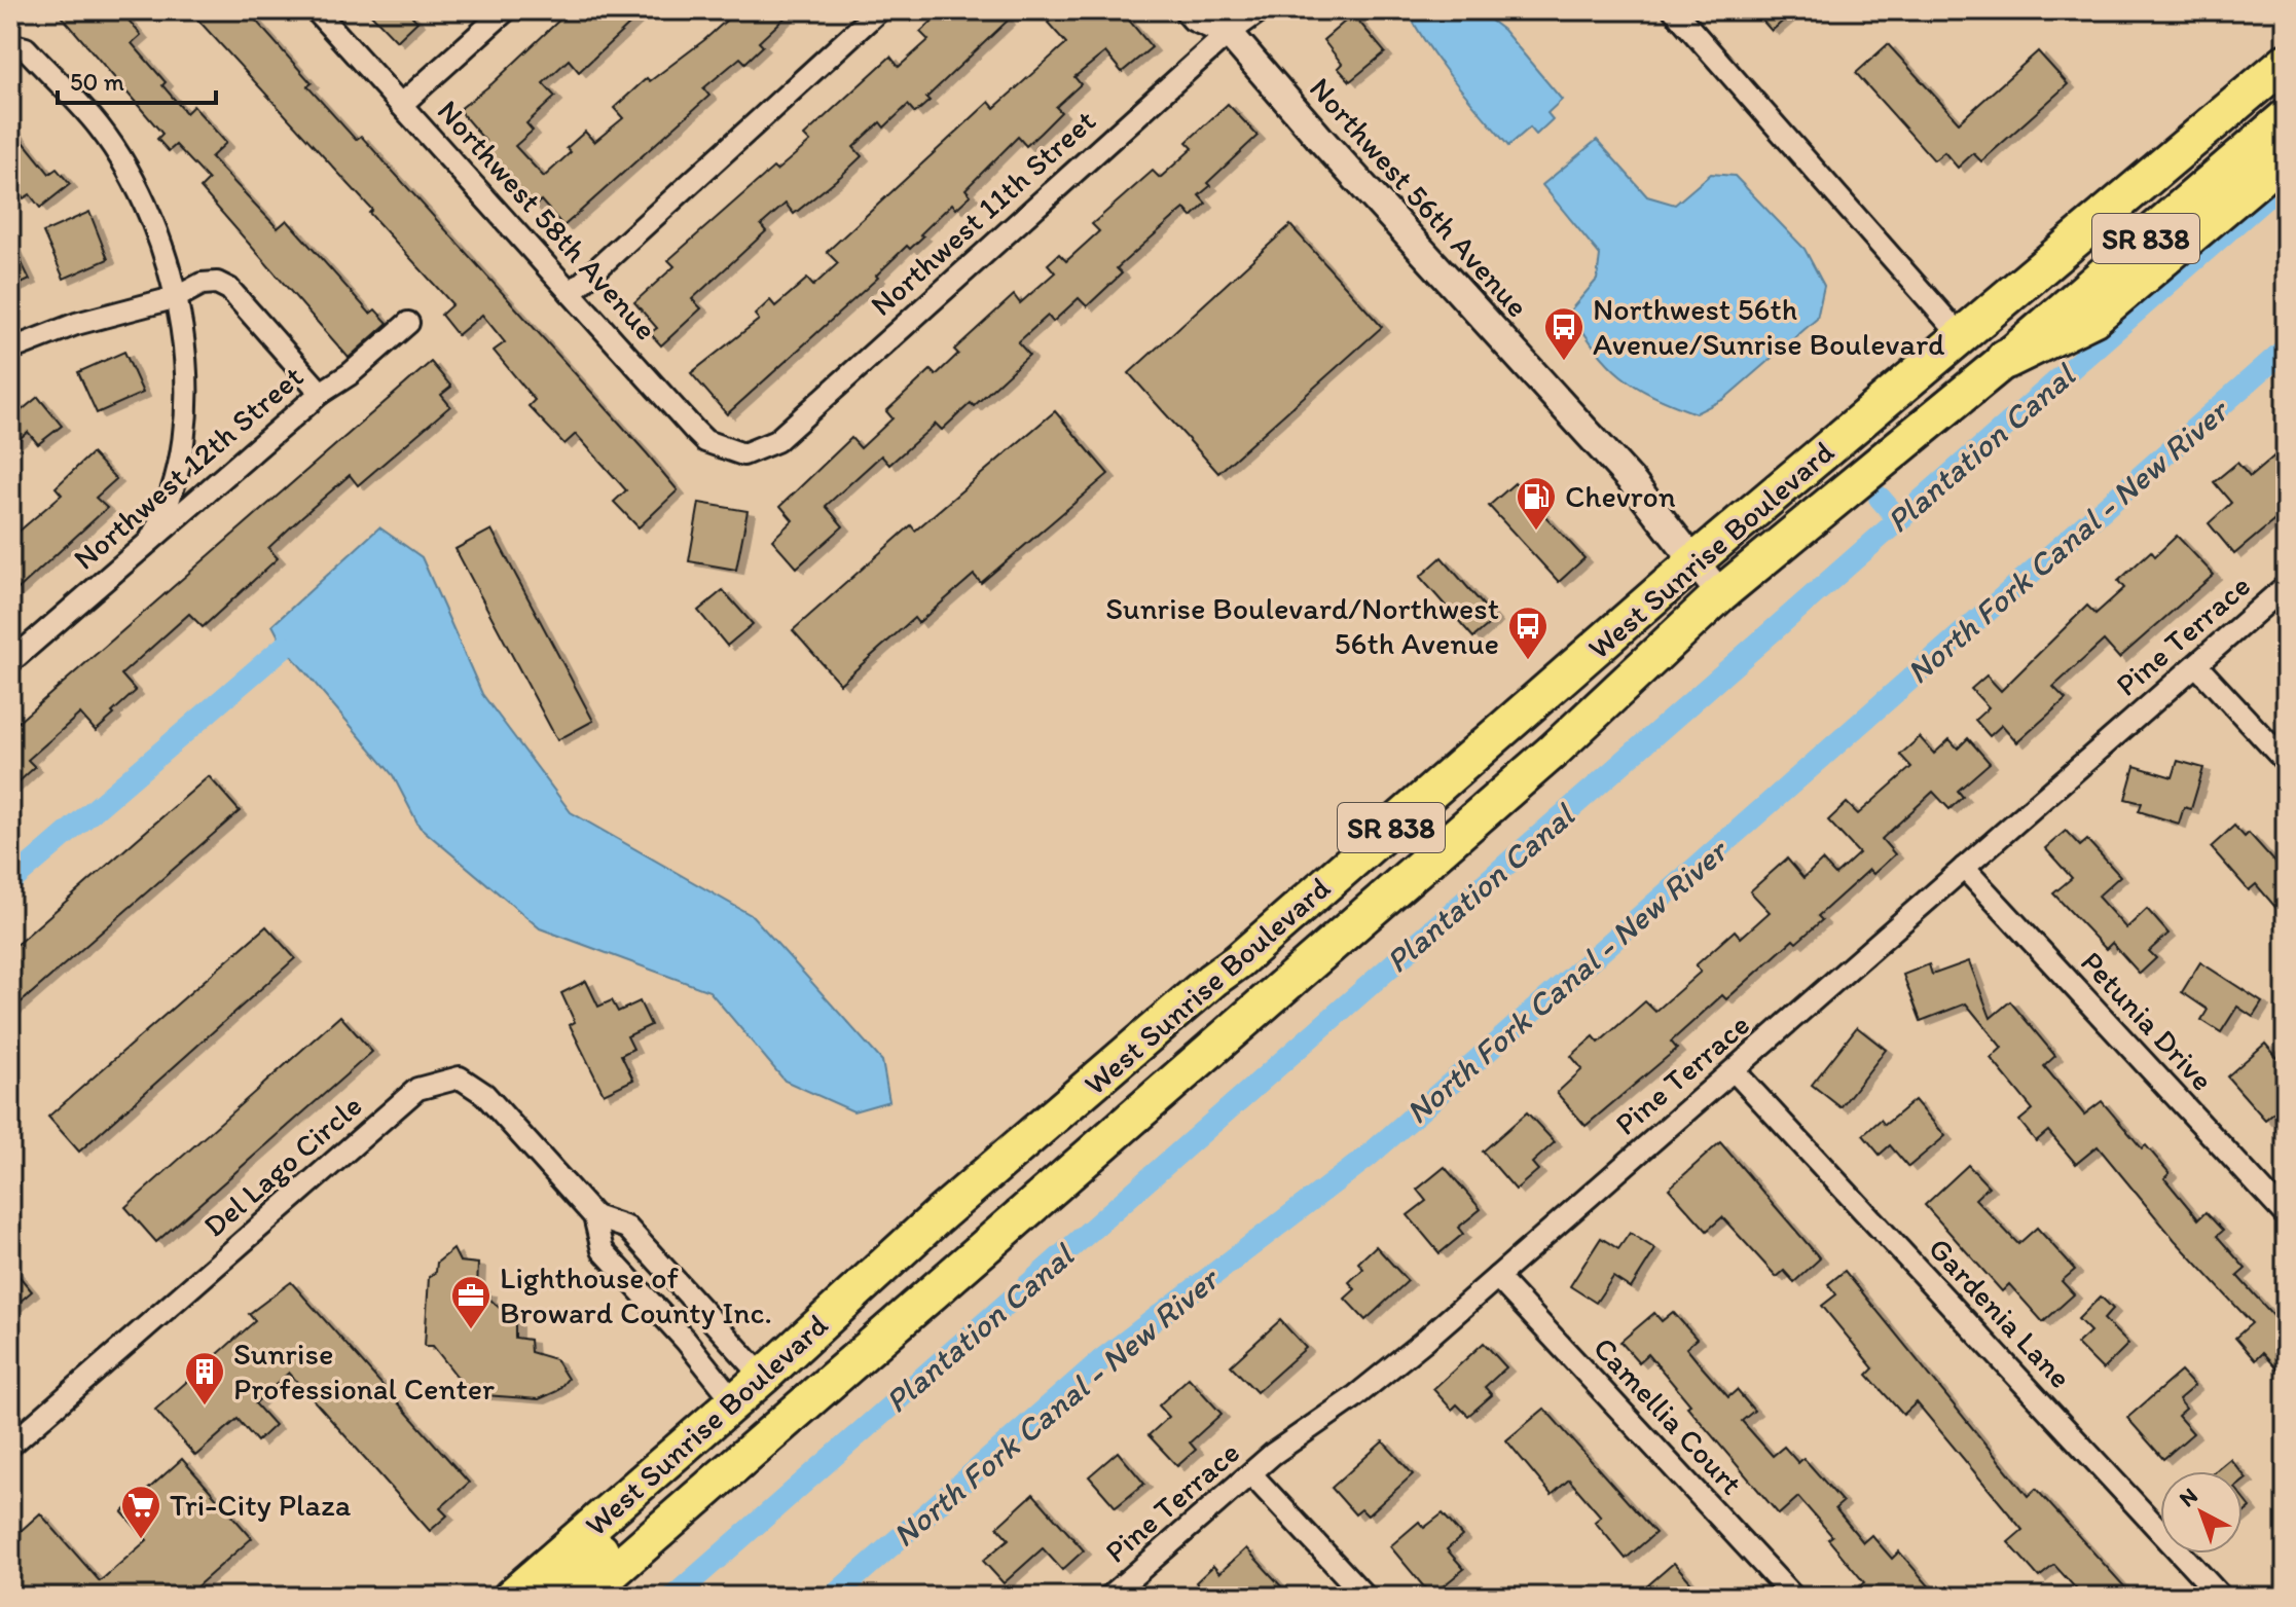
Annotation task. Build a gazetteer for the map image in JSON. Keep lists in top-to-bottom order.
{
  "streets": {
    "highway": ["SR 838", "West Sunrise Boulevard"],
    "street": [
      "Northwest 56th Avenue",
      "Northwest 11th Street",
      "Northwest 58th Avenue",
      "Northwest 12th Street",
      "Pine Terrace",
      "Petunia Drive",
      "Del Lago Circle",
      "Gardenia Lane",
      "Camellia Court"
    ]
  },
  "crossings": [
    ["Northwest 56th Avenue", "Northwest 11th Street"],
    ["Northwest 56th Avenue", "West Sunrise Boulevard"],
    ["Northwest 11th Street", "Northwest 58th Avenue"],
    ["West Sunrise Boulevard", "Del Lago Circle"],
    ["Pine Terrace", "Petunia Drive"],
    ["Pine Terrace", "Gardenia Lane"],
    ["Pine Terrace", "Camellia Court"]
  ],
  "water": ["Plantation Canal", "North Fork Canal - New River"],
  "places": {
    "bus stop": ["Northwest 56th Avenue/Sunrise Boulevard", "Sunrise Boulevard/Northwest 56th Avenue"],
    "fuel station": ["Chevron"],
    "office": ["Lighthouse of Broward County Inc."],
    "building": ["Sunrise Professional Center"],
    "supermarket": ["Tri-City Plaza"]
  },
  "scale_bar": "50 m",
  "north": "top left"
}
